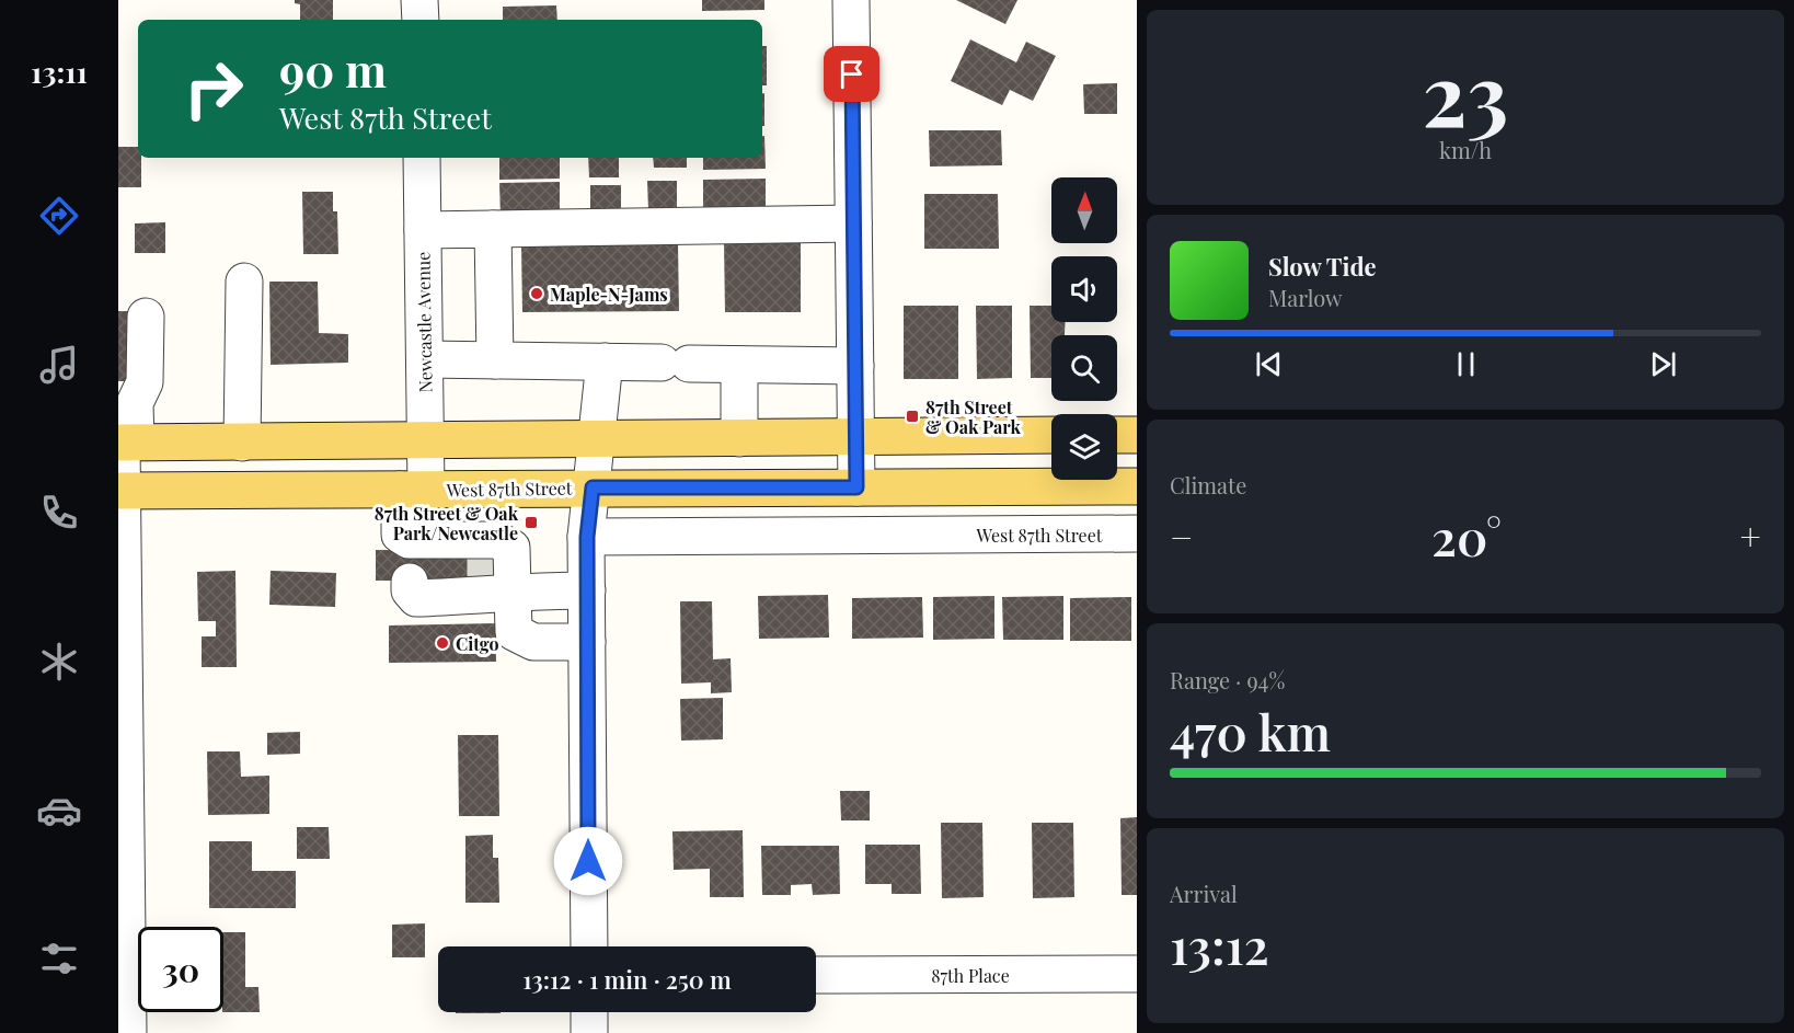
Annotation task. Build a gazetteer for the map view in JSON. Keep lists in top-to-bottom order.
{
  "streets": {
    "main road": ["West 87th Street"],
    "street": ["Newcastle Avenue", "87th Place"]
  },
  "crossings": [
    ["Newcastle Avenue", "West 87th Street"]
  ],
  "places": {
    "other": ["Maple-N-Jams", "Citgo"],
    "transit": ["87th Street & Oak Park", "87th Street & Oak Park/Newcastle"]
  },
  "north": "top",
  "page": {
    "tabs": "13:11",
    "tile": [
      ["23", "km/h"],
      "Climate",
      ["Range · 94%", "470 km"],
      ["Arrival", "13:12"]
    ],
    "turn": ["90 m", "West 87th Street"],
    "song": ["Slow Tide", "Marlow"],
    "heat": ["−", "20°", "+"],
    "limit": "30",
    "trip": "13:12 · 1 min · 250 m"
  }
}
